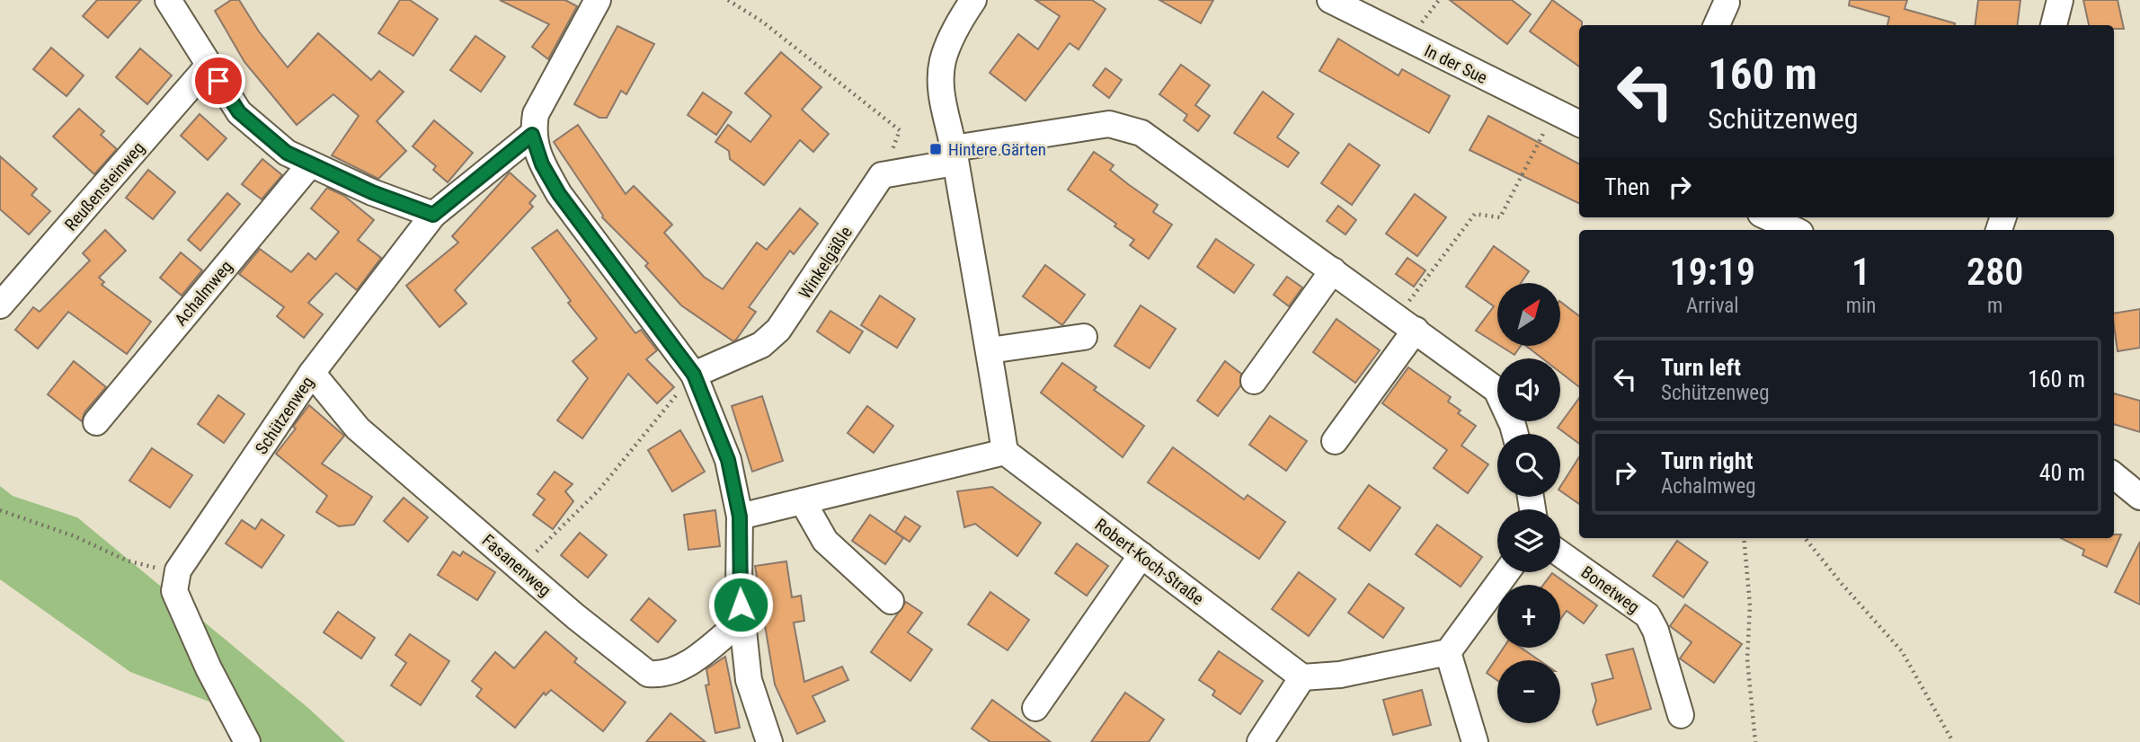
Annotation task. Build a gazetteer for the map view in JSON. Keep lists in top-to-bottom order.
{
  "streets": {
    "street": [
      "In der Sue",
      "Reußensteinweg",
      "Winkelgäßle",
      "Achalmweg",
      "Schützenweg",
      "Robert-Koch-Straße",
      "Fasanenweg",
      "Bonetweg"
    ]
  },
  "crossings": [
    ["Schützenweg", "Fasanenweg"]
  ],
  "places": {
    "transit": ["Hintere Gärten"]
  },
  "north": "top right",
  "page": {
    "turn": ["160 m", "Schützenweg"],
    "then": "Then",
    "eta": [
      "19:19",
      "Arrival",
      "1",
      "min",
      "280",
      "m"
    ],
    "map_buttons": ["+", "−"],
    "list": [
      {
        "name": "Turn left",
        "note": "Schützenweg",
        "value": "160 m"
      },
      {
        "name": "Turn right",
        "note": "Achalmweg",
        "value": "40 m"
      }
    ]
  }
}
